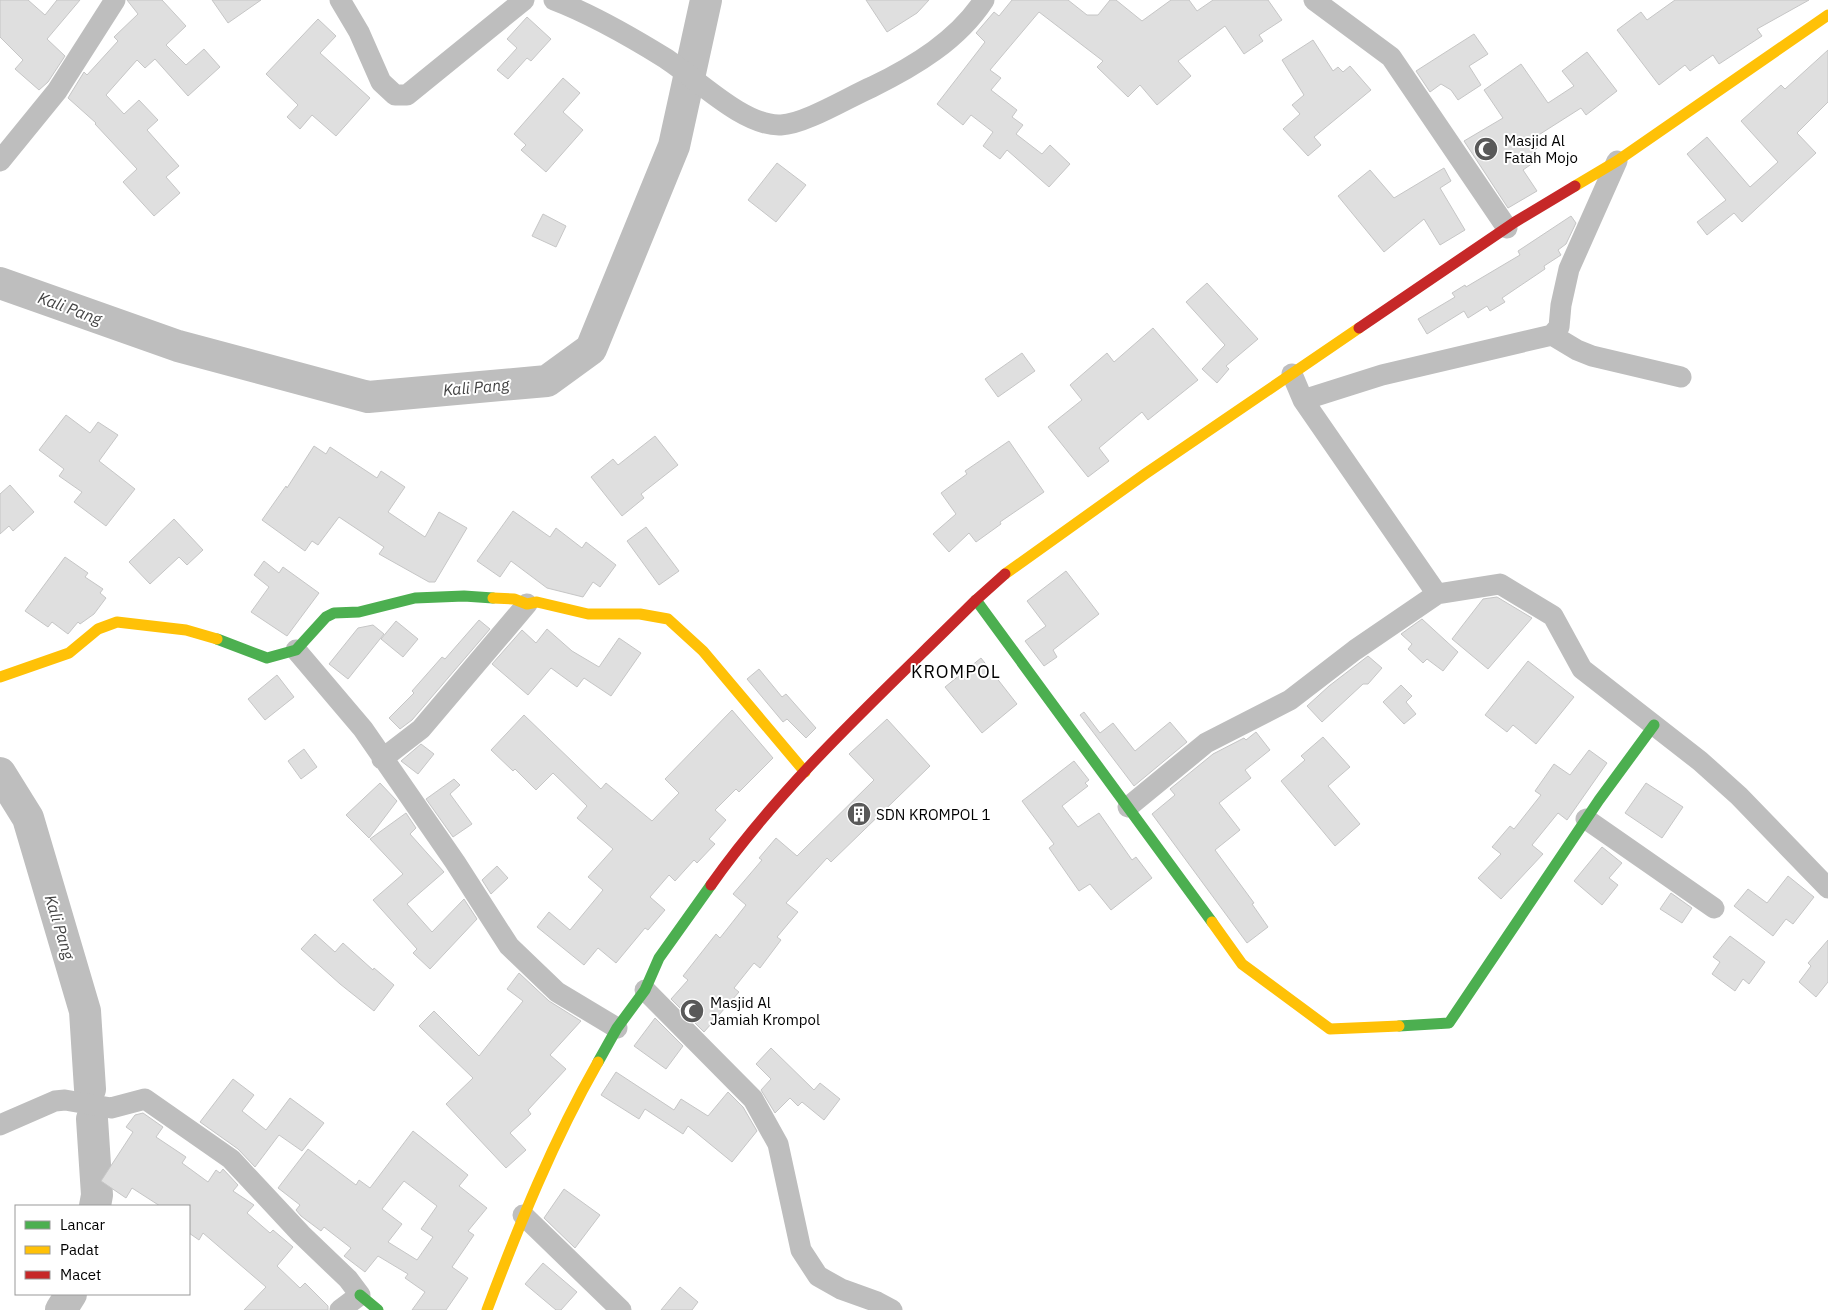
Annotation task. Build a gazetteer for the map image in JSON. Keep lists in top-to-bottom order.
{
  "districts": ["KROMPOL"],
  "water": ["Kali Pang"],
  "places": {
    "mosque": ["Masjid Al Fatah Mojo", "Masjid Al Jamiah Krompol"],
    "building": ["SDN KROMPOL 1"]
  },
  "legend": ["Lancar", "Padat", "Macet"]
}
